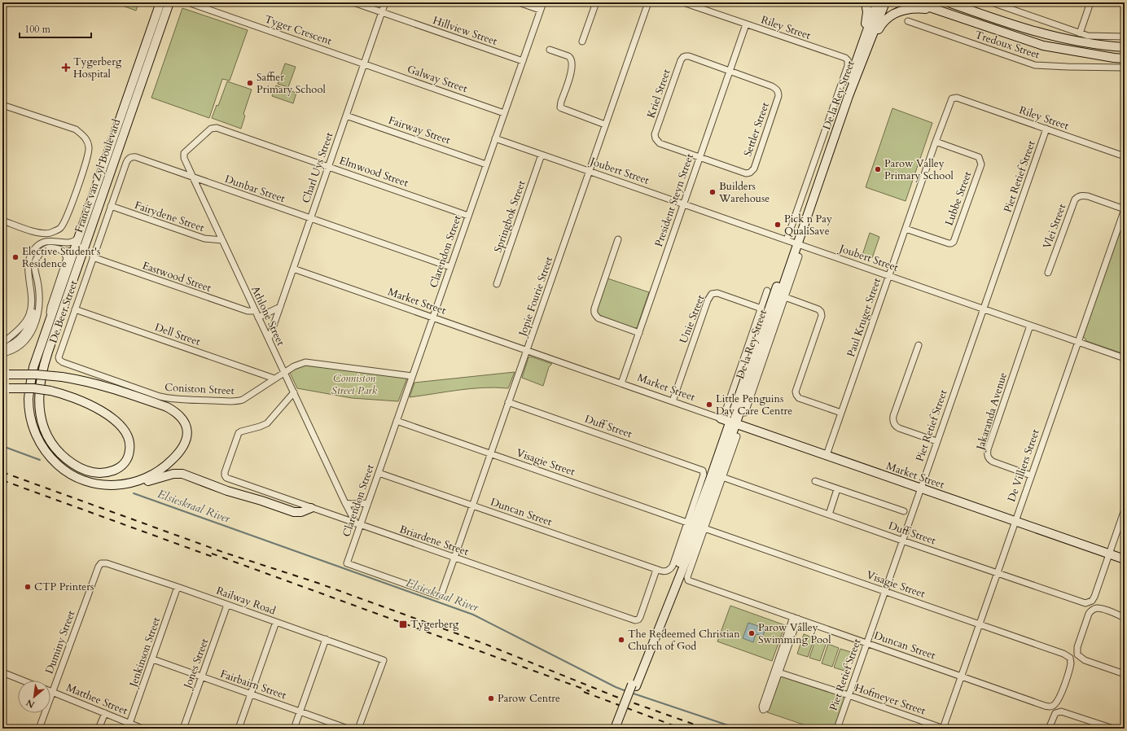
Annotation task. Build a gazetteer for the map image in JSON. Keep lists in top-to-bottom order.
{
  "streets": {
    "main road": ["De la Rey Street", "Francie van Zyl Boulevard", "Market Street"],
    "street": [
      "Riley Street",
      "Tyger Crescent",
      "Hillview Street",
      "Tredoux Street",
      "Galway Street",
      "Kriel Street",
      "Settler Street",
      "Fairway Street",
      "Charl Uys Street",
      "Joubert Street",
      "Elmwood Street",
      "Piet Retief Street",
      "Dunbar Street",
      "Lubbe Street",
      "President Steyn Street",
      "Fairydene Street",
      "Springbok Street",
      "Vlei Street",
      "Clarendon Street",
      "Eastwood Street",
      "Jopie Fourie Street",
      "De Beer Street",
      "Athlone Street",
      "Paul Kruger Street",
      "Unie Street",
      "Dell Street",
      "Coniston Street",
      "Jakaranda Avenue",
      "Duff Street",
      "Visagie Street",
      "De Villiers Street",
      "Duncan Street",
      "Briardene Street",
      "Railway Road",
      "Duminy Street",
      "Jenkinson Street",
      "Jones Street",
      "Fairbairn Street",
      "Matthee Street",
      "Hofmeyer Street"
    ]
  },
  "crossings": [
    ["Riley Street", "De la Rey Street"],
    ["Riley Street", "Piet Retief Street"],
    ["Riley Street", "President Steyn Street"],
    ["Riley Street", "Paul Kruger Street"],
    ["Tyger Crescent", "Galway Street"],
    ["Tyger Crescent", "Charl Uys Street"],
    ["Hillview Street", "Charl Uys Street"],
    ["Hillview Street", "Clarendon Street"],
    ["Galway Street", "Charl Uys Street"],
    ["Galway Street", "Clarendon Street"],
    ["Kriel Street", "Settler Street"],
    ["Kriel Street", "President Steyn Street"],
    ["De la Rey Street", "Joubert Street"],
    ["De la Rey Street", "Market Street"],
    ["De la Rey Street", "Unie Street"],
    ["Settler Street", "President Steyn Street"],
    ["Fairway Street", "Charl Uys Street"],
    ["Fairway Street", "Clarendon Street"],
    ["Charl Uys Street", "Elmwood Street"],
    ["Charl Uys Street", "Dunbar Street"],
    ["Charl Uys Street", "Market Street"],
    ["Charl Uys Street", "Athlone Street"],
    ["Joubert Street", "Piet Retief Street"],
    ["Joubert Street", "President Steyn Street"],
    ["Joubert Street", "Springbok Street"],
    ["Joubert Street", "Clarendon Street"],
    ["Joubert Street", "Jopie Fourie Street"],
    ["Joubert Street", "Paul Kruger Street"],
    ["Joubert Street", "Jakaranda Avenue"],
    ["Joubert Street", "De Villiers Street"],
    ["Elmwood Street", "Clarendon Street"],
    ["Elmwood Street", "Athlone Street"],
    ["Piet Retief Street", "Market Street"],
    ["Piet Retief Street", "Duff Street"],
    ["Piet Retief Street", "Visagie Street"],
    ["Piet Retief Street", "Duncan Street"],
    ["Piet Retief Street", "Hofmeyer Street"],
    ["Dunbar Street", "Clarendon Street"],
    ["Dunbar Street", "De Beer Street"],
    ["Dunbar Street", "Athlone Street"],
    ["Lubbe Street", "Paul Kruger Street"],
    ["President Steyn Street", "Market Street"],
    ["Fairydene Street", "De Beer Street"],
    ["Fairydene Street", "Athlone Street"],
    ["Vlei Street", "De Villiers Street"],
    ["Clarendon Street", "Jopie Fourie Street"],
    ["Clarendon Street", "Market Street"],
    ["Clarendon Street", "Athlone Street"],
    ["Clarendon Street", "Coniston Street"],
    ["Clarendon Street", "Visagie Street"],
    ["Clarendon Street", "Duncan Street"],
    ["Clarendon Street", "Briardene Street"],
    ["Eastwood Street", "De Beer Street"],
    ["Eastwood Street", "Athlone Street"],
    ["Jopie Fourie Street", "Market Street"],
    ["Jopie Fourie Street", "Duff Street"],
    ["Jopie Fourie Street", "Visagie Street"],
    ["Jopie Fourie Street", "Duncan Street"],
    ["Jopie Fourie Street", "Briardene Street"],
    ["Market Street", "Paul Kruger Street"],
    ["Market Street", "Unie Street"],
    ["Market Street", "Duff Street"],
    ["Market Street", "De Villiers Street"],
    ["De Beer Street", "Dell Street"],
    ["De Beer Street", "Coniston Street"],
    ["Athlone Street", "Coniston Street"],
    ["Athlone Street", "Briardene Street"],
    ["Dell Street", "Coniston Street"],
    ["Jakaranda Avenue", "De Villiers Street"],
    ["Duff Street", "Visagie Street"],
    ["Duff Street", "De Villiers Street"],
    ["Visagie Street", "De Villiers Street"],
    ["Visagie Street", "Duncan Street"],
    ["De Villiers Street", "Duncan Street"],
    ["De Villiers Street", "Hofmeyer Street"],
    ["Duncan Street", "Briardene Street"],
    ["Railway Road", "Duminy Street"],
    ["Railway Road", "Jenkinson Street"],
    ["Railway Road", "Jones Street"],
    ["Duminy Street", "Matthee Street"],
    ["Jenkinson Street", "Fairbairn Street"],
    ["Jenkinson Street", "Matthee Street"],
    ["Jones Street", "Fairbairn Street"]
  ],
  "water": ["Elsieskraal River"],
  "parks": ["Conniston Street Park"],
  "places": {
    "health": ["Tygerberg Hospital"],
    "other": [
      "Saffier Primary School",
      "Parow Valley Primary School",
      "Builders Warehouse",
      "Pick n Pay QualiSave",
      "Elective Student's Residence",
      "Little Penguins Day Care Centre",
      "CTP Printers",
      "Parow Valley Swimming Pool",
      "The Redeemed Christian Church of God",
      "Parow Centre"
    ],
    "transit": ["Tygerberg"]
  },
  "scale_bar": "100 m",
  "north": "bottom left"
}
